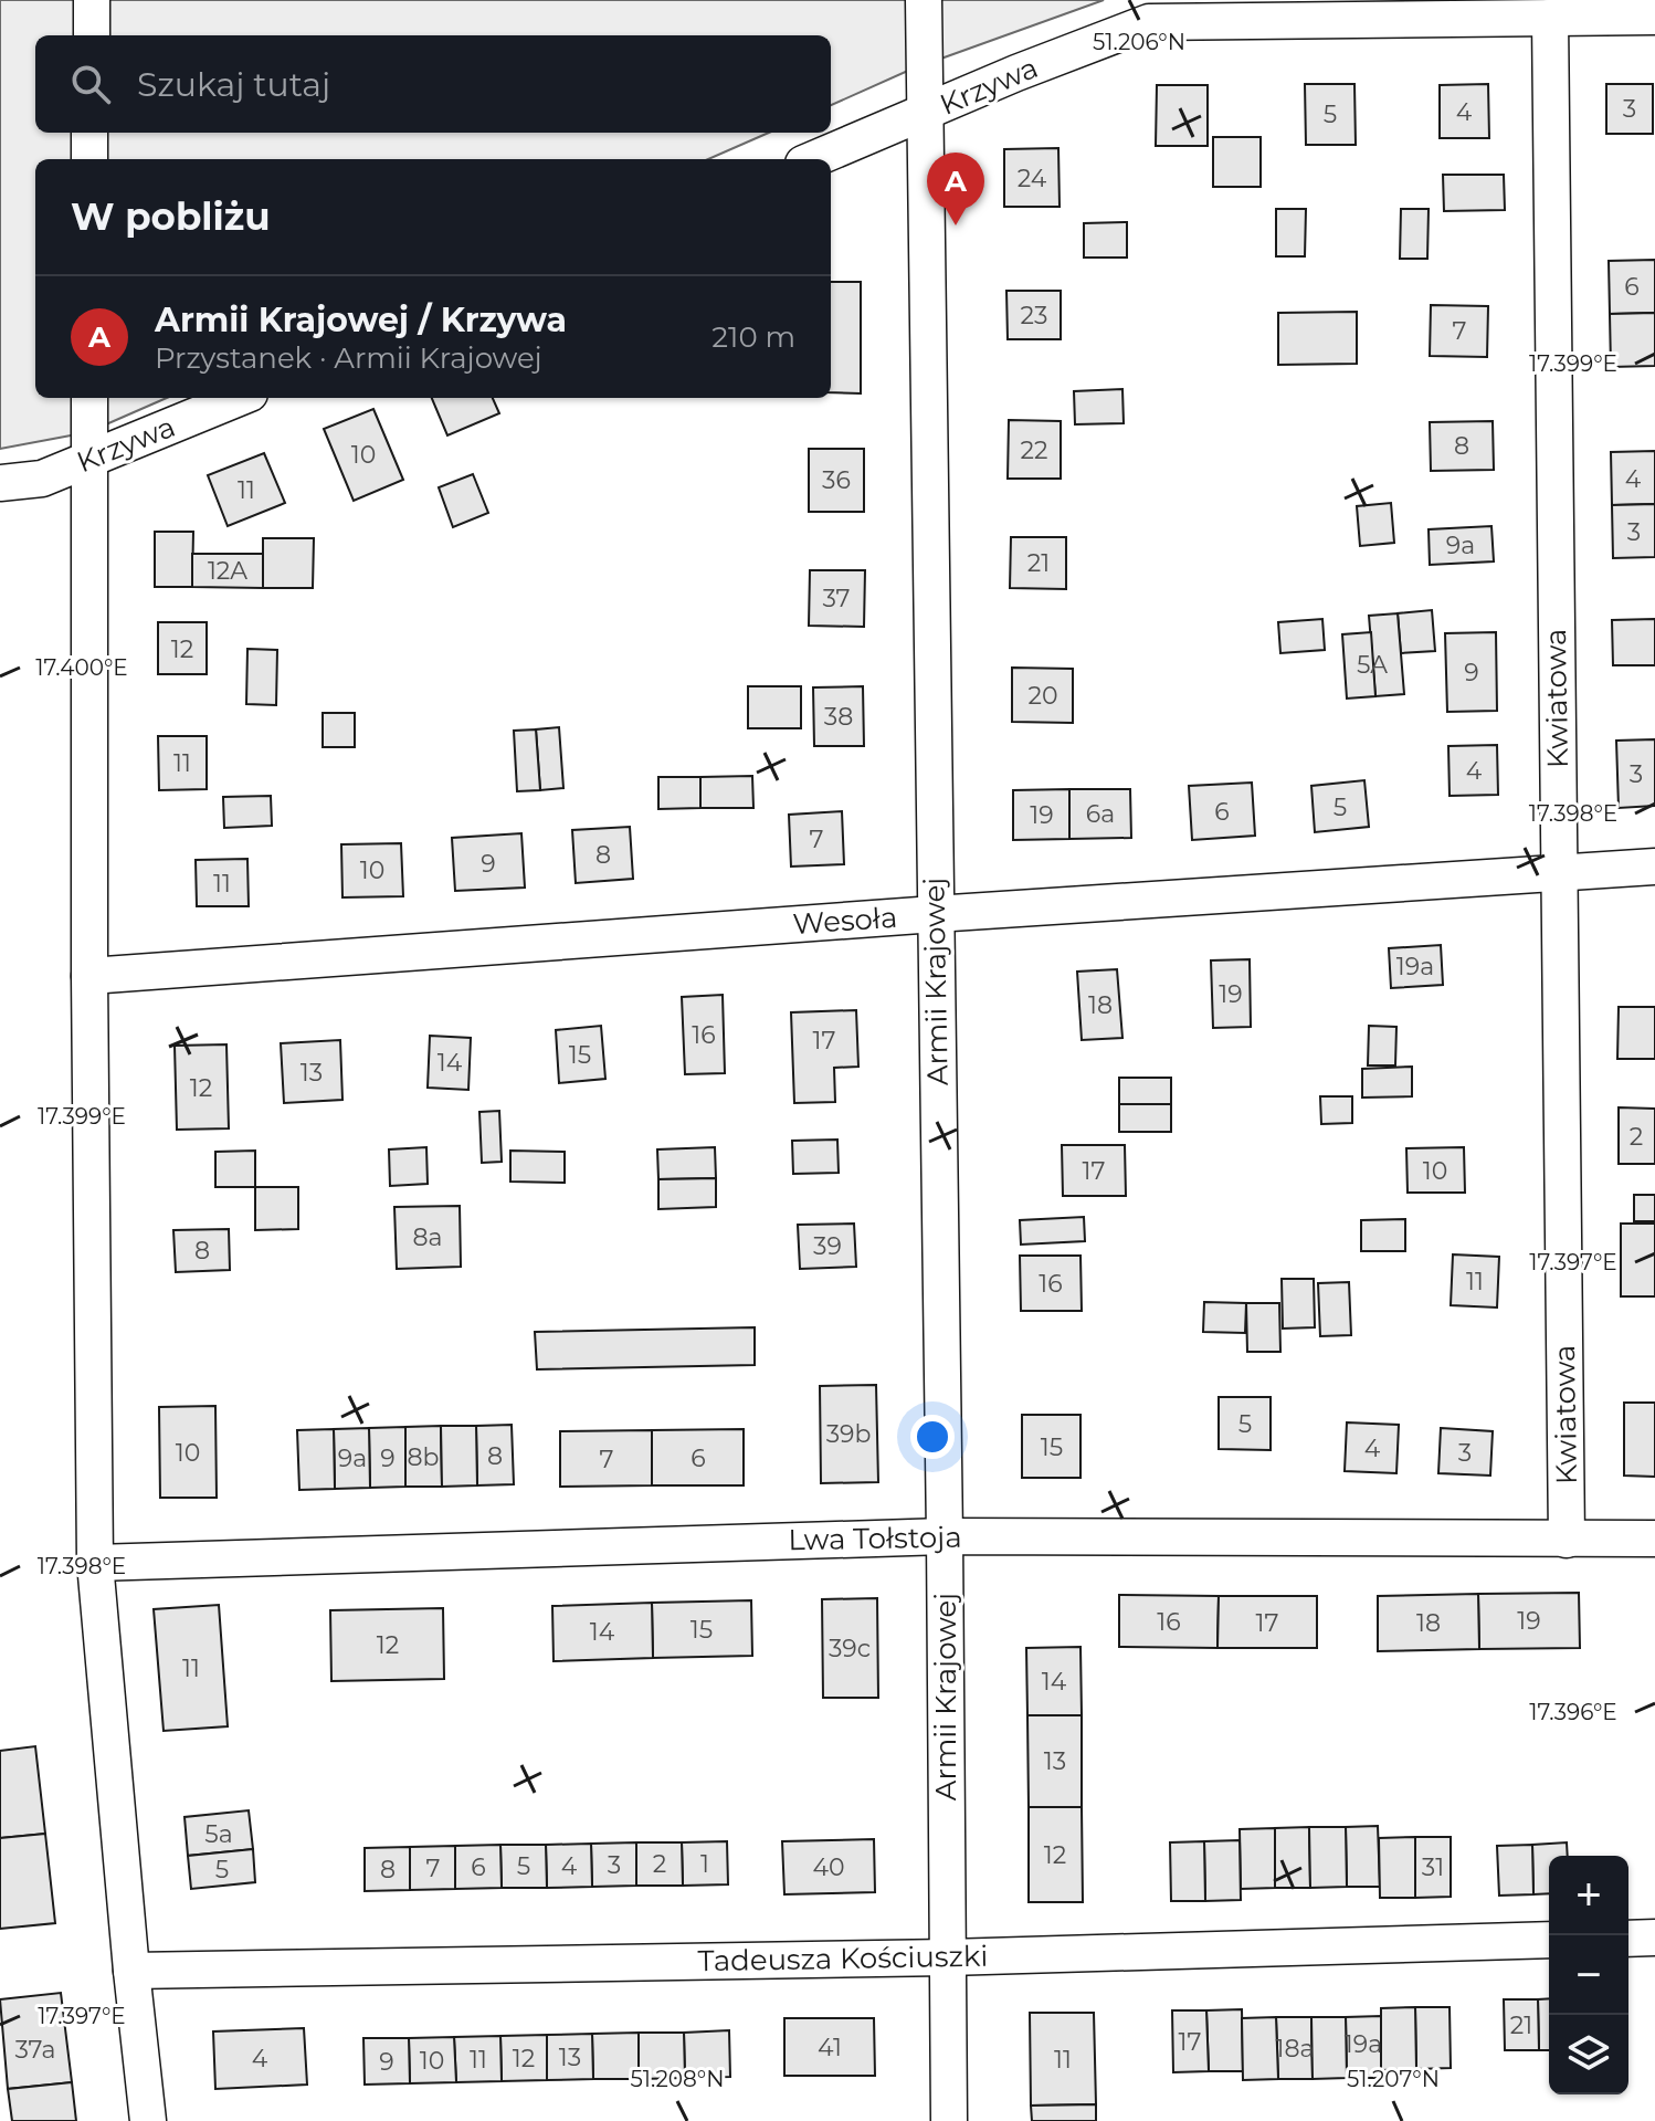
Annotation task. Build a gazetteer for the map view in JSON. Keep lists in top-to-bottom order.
{
  "streets": {
    "street": [
      "Krzywa",
      "Kwiatowa",
      "Wesoła",
      "Armii Krajowej",
      "Lwa Tołstoja",
      "Tadeusza Kościuszki"
    ]
  },
  "crossings": [
    ["Krzywa", "Kwiatowa"],
    ["Krzywa", "Armii Krajowej"],
    ["Kwiatowa", "Wesoła"],
    ["Kwiatowa", "Lwa Tołstoja"],
    ["Wesoła", "Armii Krajowej"],
    ["Armii Krajowej", "Lwa Tołstoja"],
    ["Armii Krajowej", "Tadeusza Kościuszki"]
  ],
  "house_numbers": [
    "3",
    "4",
    "5",
    "24",
    "6",
    "23",
    "7",
    "8",
    "22",
    "10",
    "4",
    "36",
    "11",
    "3",
    "9a",
    "21",
    "12A",
    "37",
    "12",
    "5A",
    "9",
    "20",
    "38",
    "11",
    "4",
    "3",
    "5",
    "6",
    "6a",
    "19",
    "7",
    "8",
    "9",
    "10",
    "11",
    "19a",
    "19",
    "18",
    "16",
    "17",
    "15",
    "14",
    "13",
    "12",
    "2",
    "17",
    "10",
    "8a",
    "39",
    "8",
    "11",
    "16",
    "5",
    "39b",
    "15",
    "4",
    "10",
    "3",
    "8",
    "8b",
    "9a",
    "9",
    "6",
    "7",
    "19",
    "16",
    "17",
    "18",
    "15",
    "14",
    "12",
    "39c",
    "11",
    "14",
    "13",
    "5a",
    "12",
    "2",
    "1",
    "3",
    "5",
    "4",
    "6",
    "40",
    "31",
    "7",
    "5",
    "8",
    "21",
    "17",
    "19a",
    "41",
    "18a",
    "37a",
    "13",
    "4",
    "12",
    "11",
    "11",
    "10",
    "9"
  ],
  "page": {
    "search": "Szukaj tutaj",
    "pins": "A",
    "heading": "W pobliżu",
    "list": [
      {
        "mark": "A",
        "name": "Armii Krajowej / Krzywa",
        "note": "Przystanek · Armii Krajowej",
        "value": "210 m"
      }
    ],
    "map_buttons": ["+", "−"]
  },
  "coordinates": [
    "51.206°N",
    "17.399°E",
    "17.400°E",
    "17.398°E",
    "17.397°E",
    "17.396°E",
    "51.208°N",
    "51.207°N"
  ]
}
